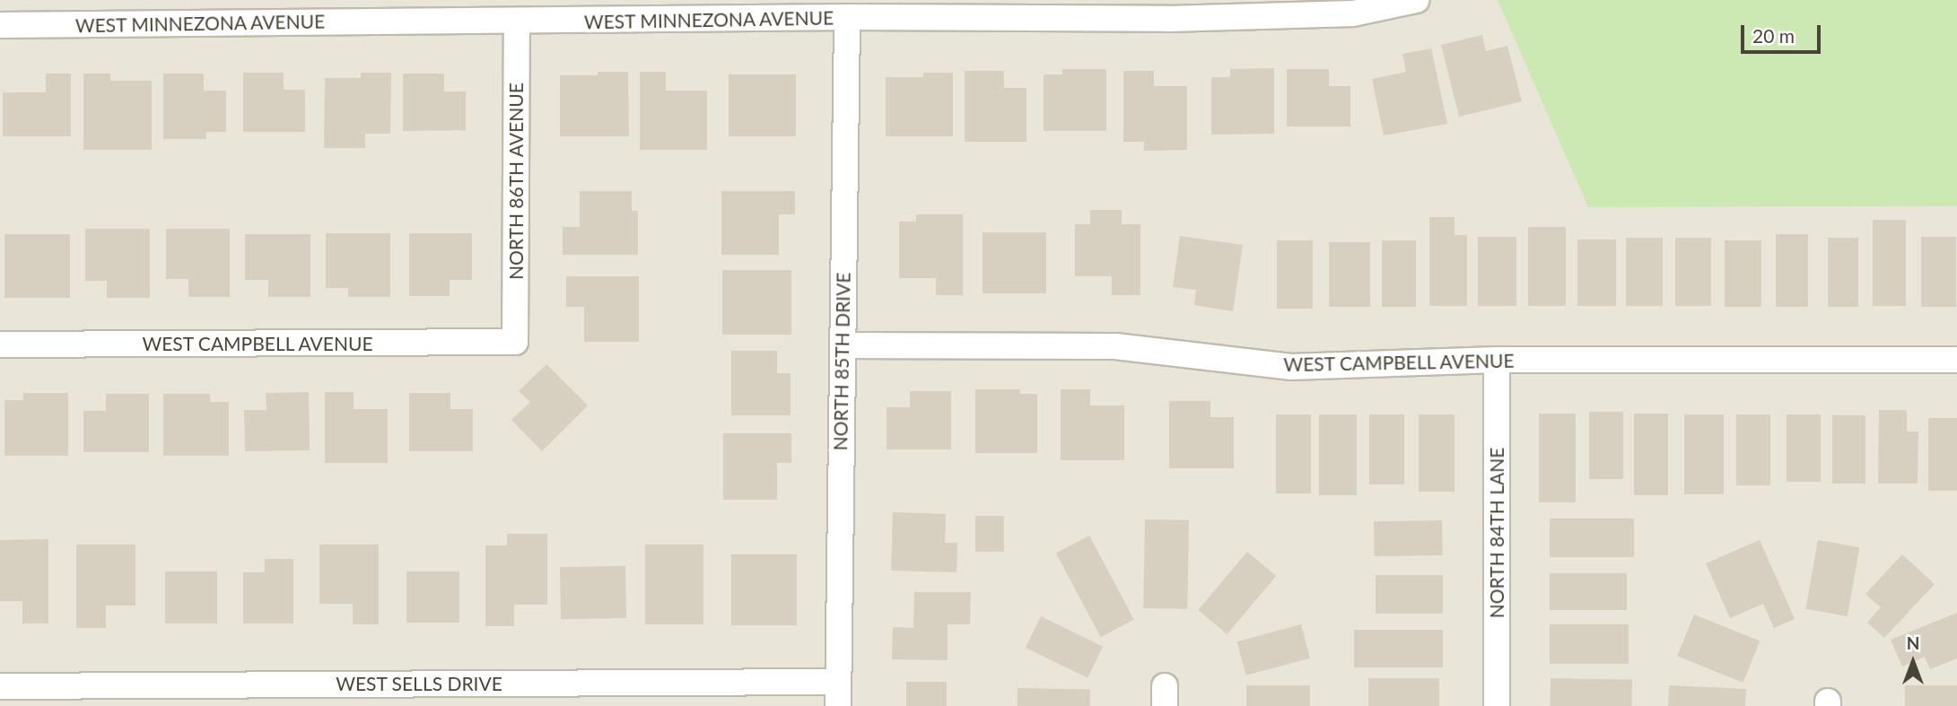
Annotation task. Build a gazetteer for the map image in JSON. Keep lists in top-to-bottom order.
{
  "streets": {
    "street": [
      "WEST MINNEZONA AVENUE",
      "NORTH 86TH AVENUE",
      "WEST CAMPBELL AVENUE",
      "NORTH 85TH DRIVE",
      "NORTH 84TH LANE",
      "WEST SELLS DRIVE"
    ]
  },
  "crossings": [
    ["WEST MINNEZONA AVENUE", "NORTH 86TH AVENUE"],
    ["WEST MINNEZONA AVENUE", "NORTH 85TH DRIVE"],
    ["NORTH 86TH AVENUE", "WEST CAMPBELL AVENUE"],
    ["WEST CAMPBELL AVENUE", "NORTH 85TH DRIVE"],
    ["WEST CAMPBELL AVENUE", "NORTH 84TH LANE"],
    ["NORTH 85TH DRIVE", "WEST SELLS DRIVE"]
  ],
  "scale_bar": "20 m",
  "north": "top"
}
